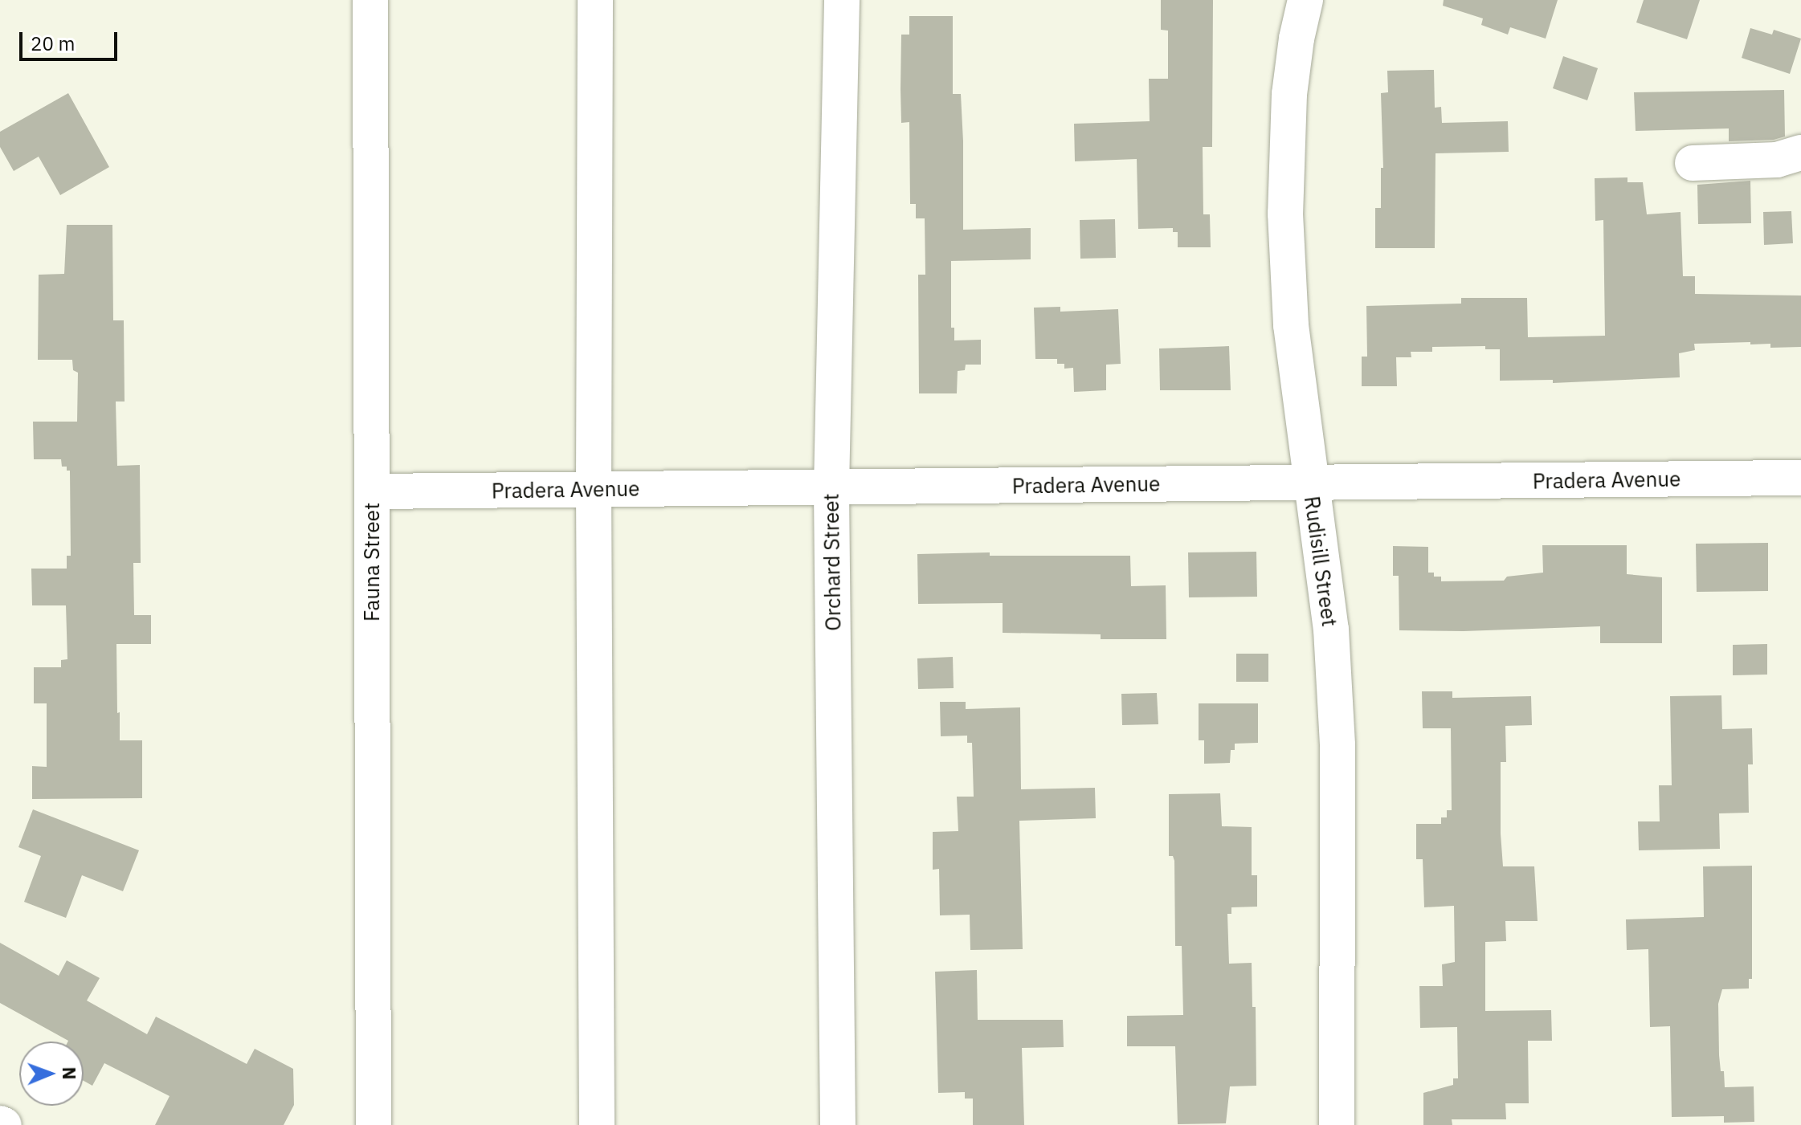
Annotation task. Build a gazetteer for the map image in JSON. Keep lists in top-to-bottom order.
{
  "streets": {
    "street": [
      "Pradera Avenue",
      "Rudisill Street",
      "Fauna Street",
      "Orchard Street"
    ]
  },
  "crossings": [
    ["Pradera Avenue", "Rudisill Street"],
    ["Pradera Avenue", "Fauna Street"],
    ["Pradera Avenue", "Orchard Street"]
  ],
  "scale_bar": "20 m",
  "north": "right"
}
